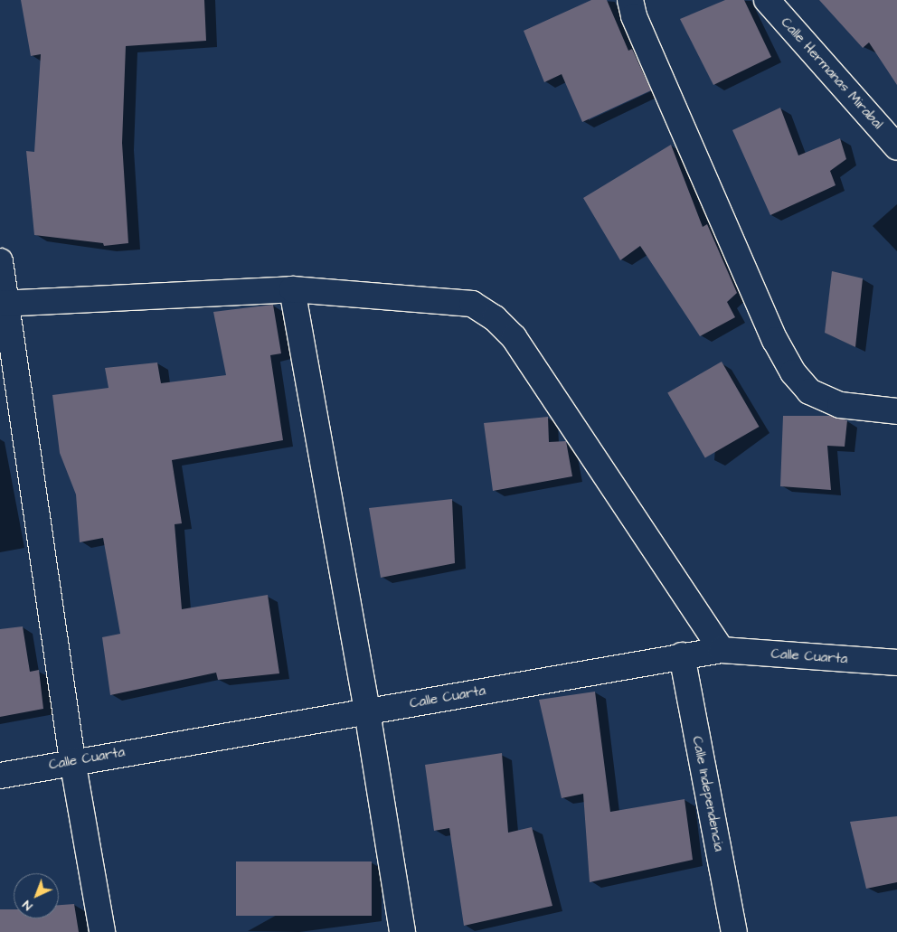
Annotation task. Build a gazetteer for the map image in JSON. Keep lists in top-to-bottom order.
{
  "streets": {
    "street": ["Calle Hermanas Mirabal", "Calle Cuarta", "Calle Independencia"]
  },
  "crossings": [
    ["Calle Cuarta", "Calle Independencia"]
  ],
  "north": "bottom left"
}
